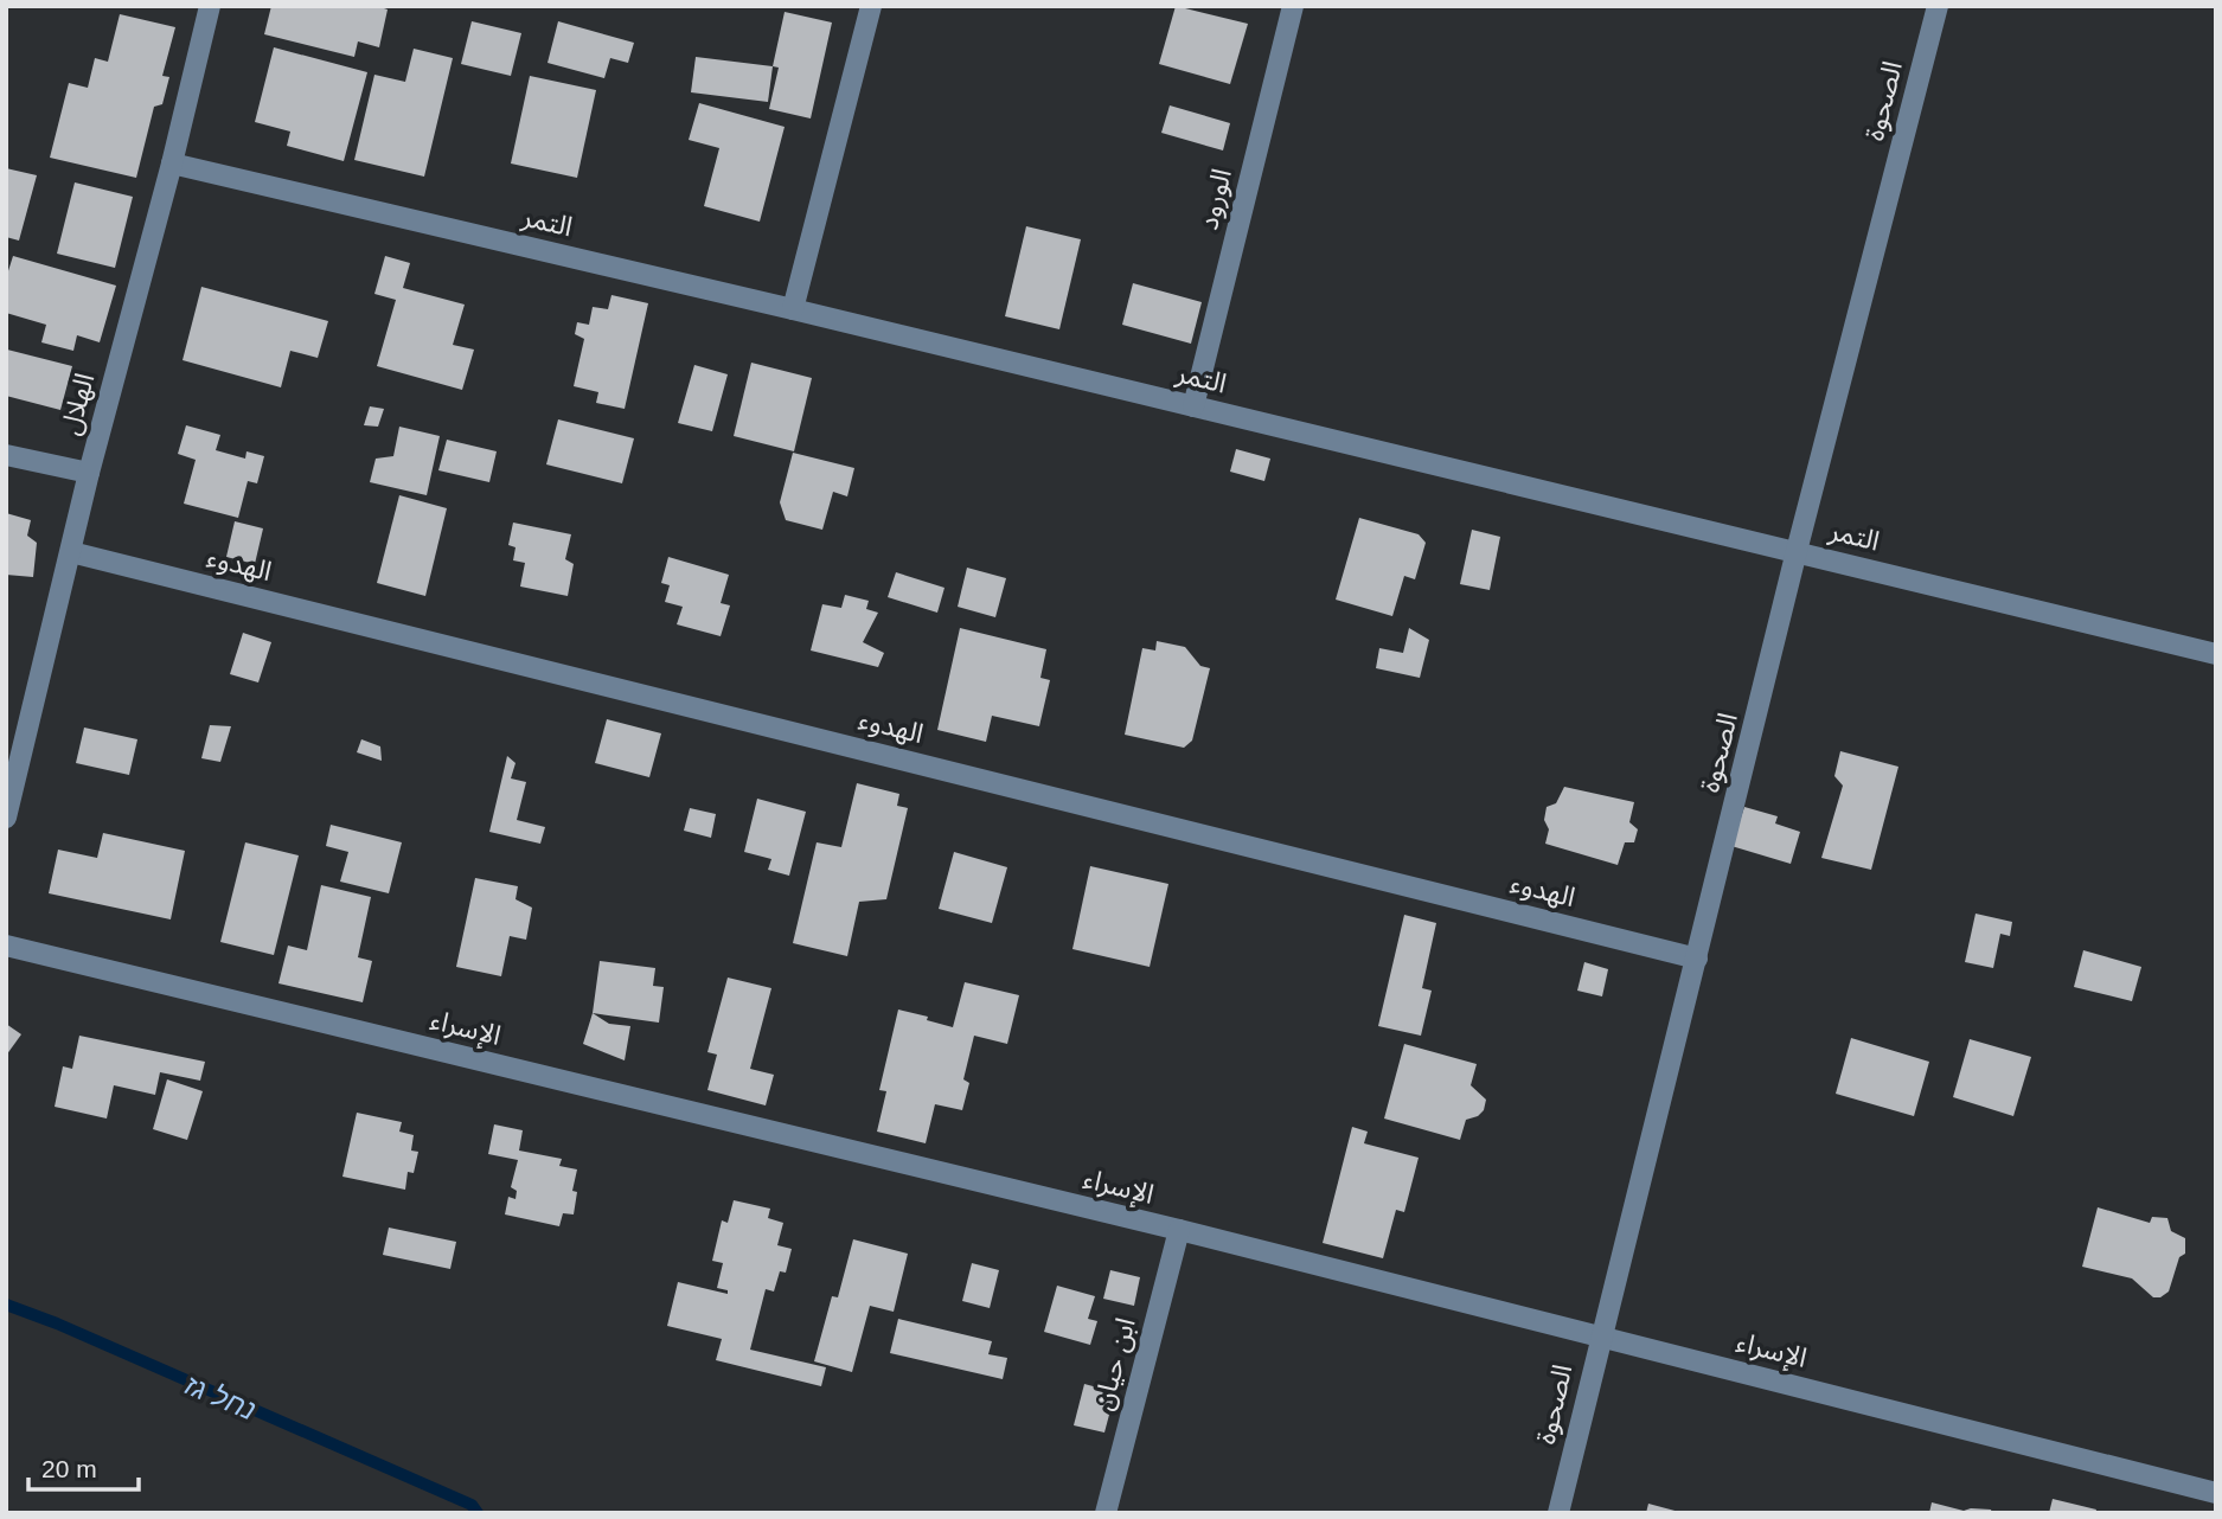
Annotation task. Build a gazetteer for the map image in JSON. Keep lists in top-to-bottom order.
{
  "streets": {
    "street": [
      "الصحوة",
      "الورود",
      "التمر",
      "الهلال",
      "الهدوء",
      "الإسراء",
      "ابن حيان"
    ]
  },
  "crossings": [
    ["الصحوة", "التمر"],
    ["الصحوة", "الهدوء"],
    ["الصحوة", "الإسراء"],
    ["الورود", "التمر"],
    ["التمر", "الهلال"],
    ["الهلال", "الهدوء"],
    ["الإسراء", "ابن حيان"]
  ],
  "water": ["נחל גז"],
  "scale_bar": "20 m"
}
